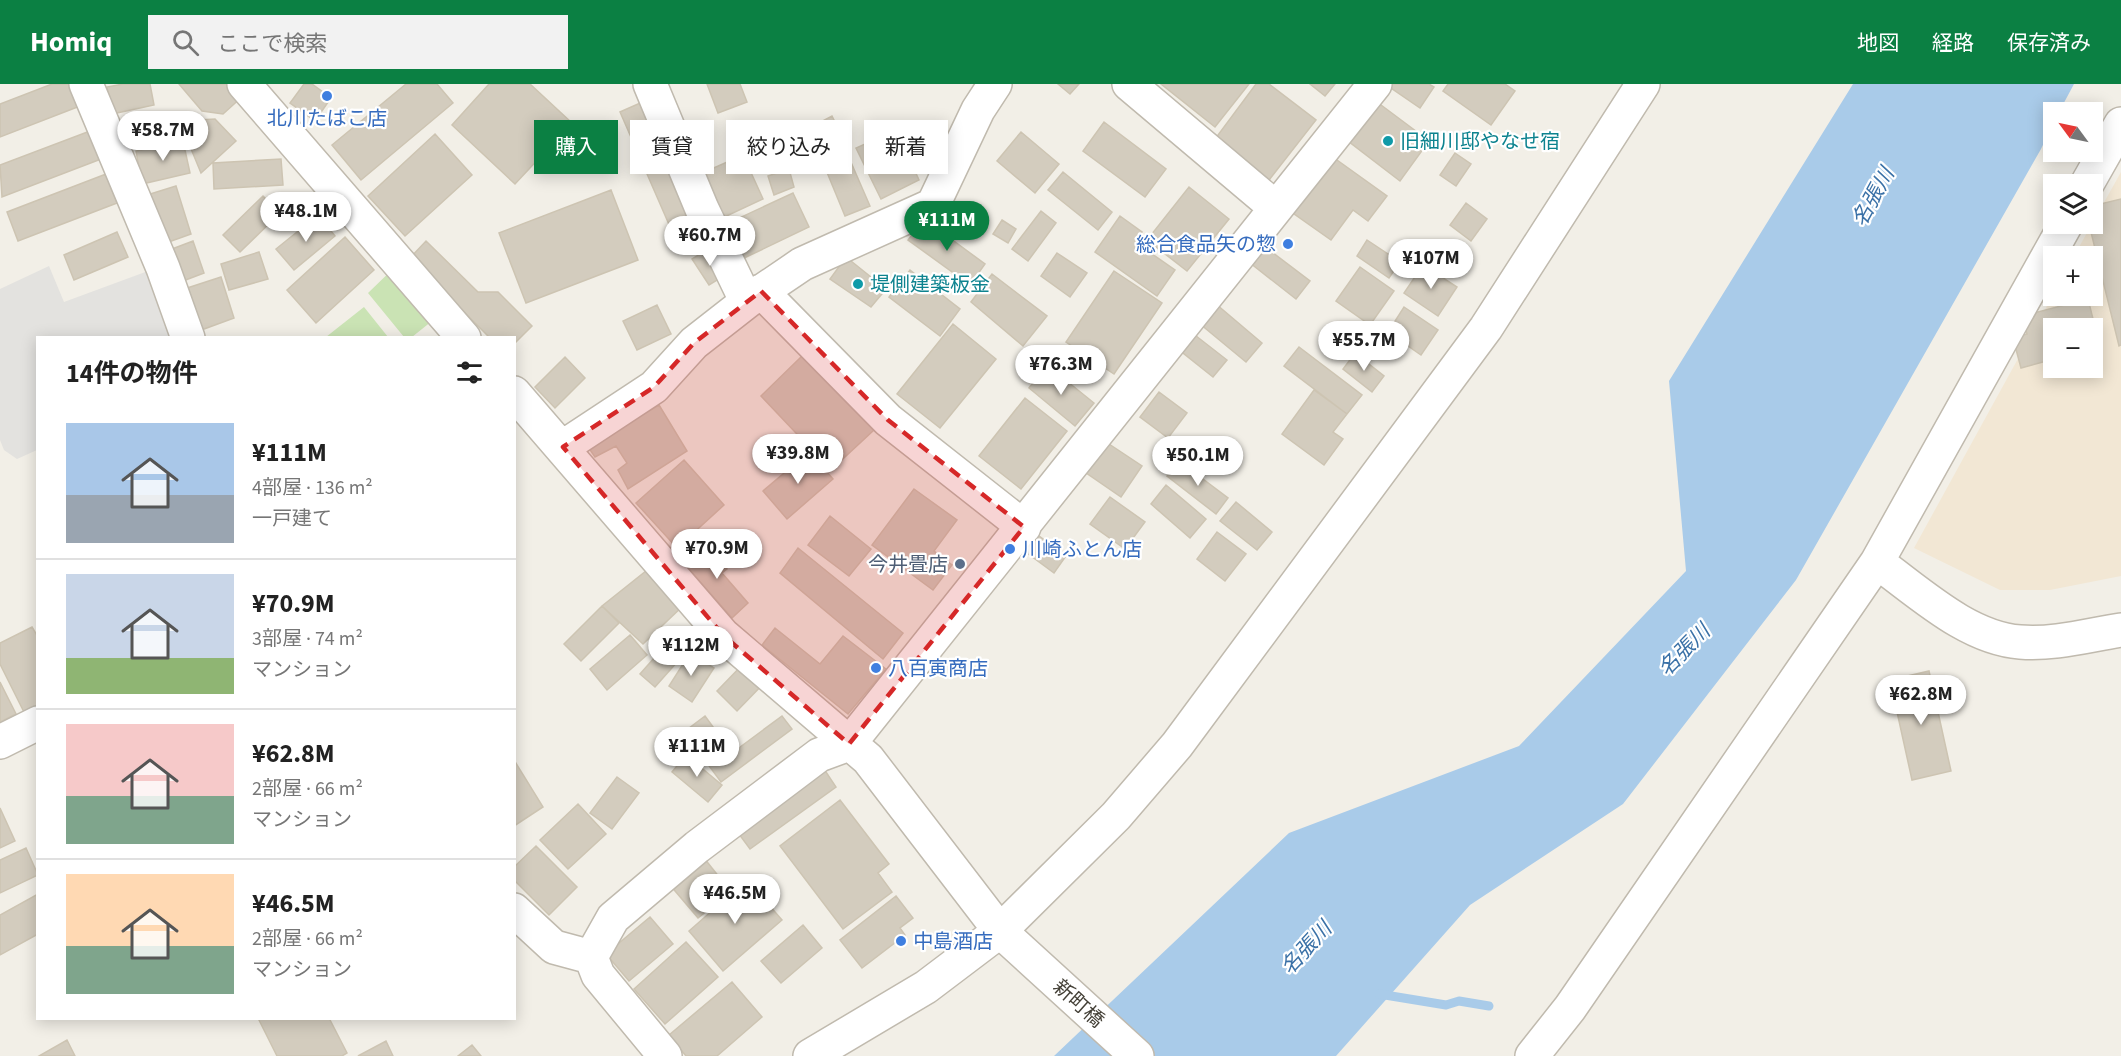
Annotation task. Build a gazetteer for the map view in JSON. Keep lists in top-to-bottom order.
{
  "streets": {
    "street": ["新町橋"]
  },
  "water": ["名張川"],
  "places": [
    "北川たばこ店",
    "旧細川邸やなせ宿",
    "総合食品矢の惣",
    "堤側建築板金",
    "川崎ふとん店",
    "今井畳店",
    "八百寅商店",
    "中島酒店"
  ],
  "north": "top left",
  "page": {
    "header": "Homiq",
    "search": "ここで検索",
    "nav": ["地図", "経路", "保存済み"],
    "map_buttons": ["+", "−"],
    "price": [
      "¥58.7M",
      "¥48.1M",
      "¥111M",
      "¥60.7M",
      "¥107M",
      "¥55.7M",
      "¥76.3M",
      "¥39.8M",
      "¥50.1M",
      "¥70.9M",
      "¥112M",
      "¥62.8M",
      "¥111M",
      "¥46.5M"
    ],
    "chip": [
      "購入",
      "賃貸",
      "絞り込み",
      "新着"
    ],
    "heading": "14件の物件",
    "list": [
      {
        "name": "¥111M",
        "note": "4部屋 · 136 m² · 一戸建て"
      },
      {
        "name": "¥70.9M",
        "note": "3部屋 · 74 m² · マンション"
      },
      {
        "name": "¥62.8M",
        "note": "2部屋 · 66 m² · マンション"
      },
      {
        "name": "¥46.5M",
        "note": "2部屋 · 66 m² · マンション"
      }
    ]
  }
}
